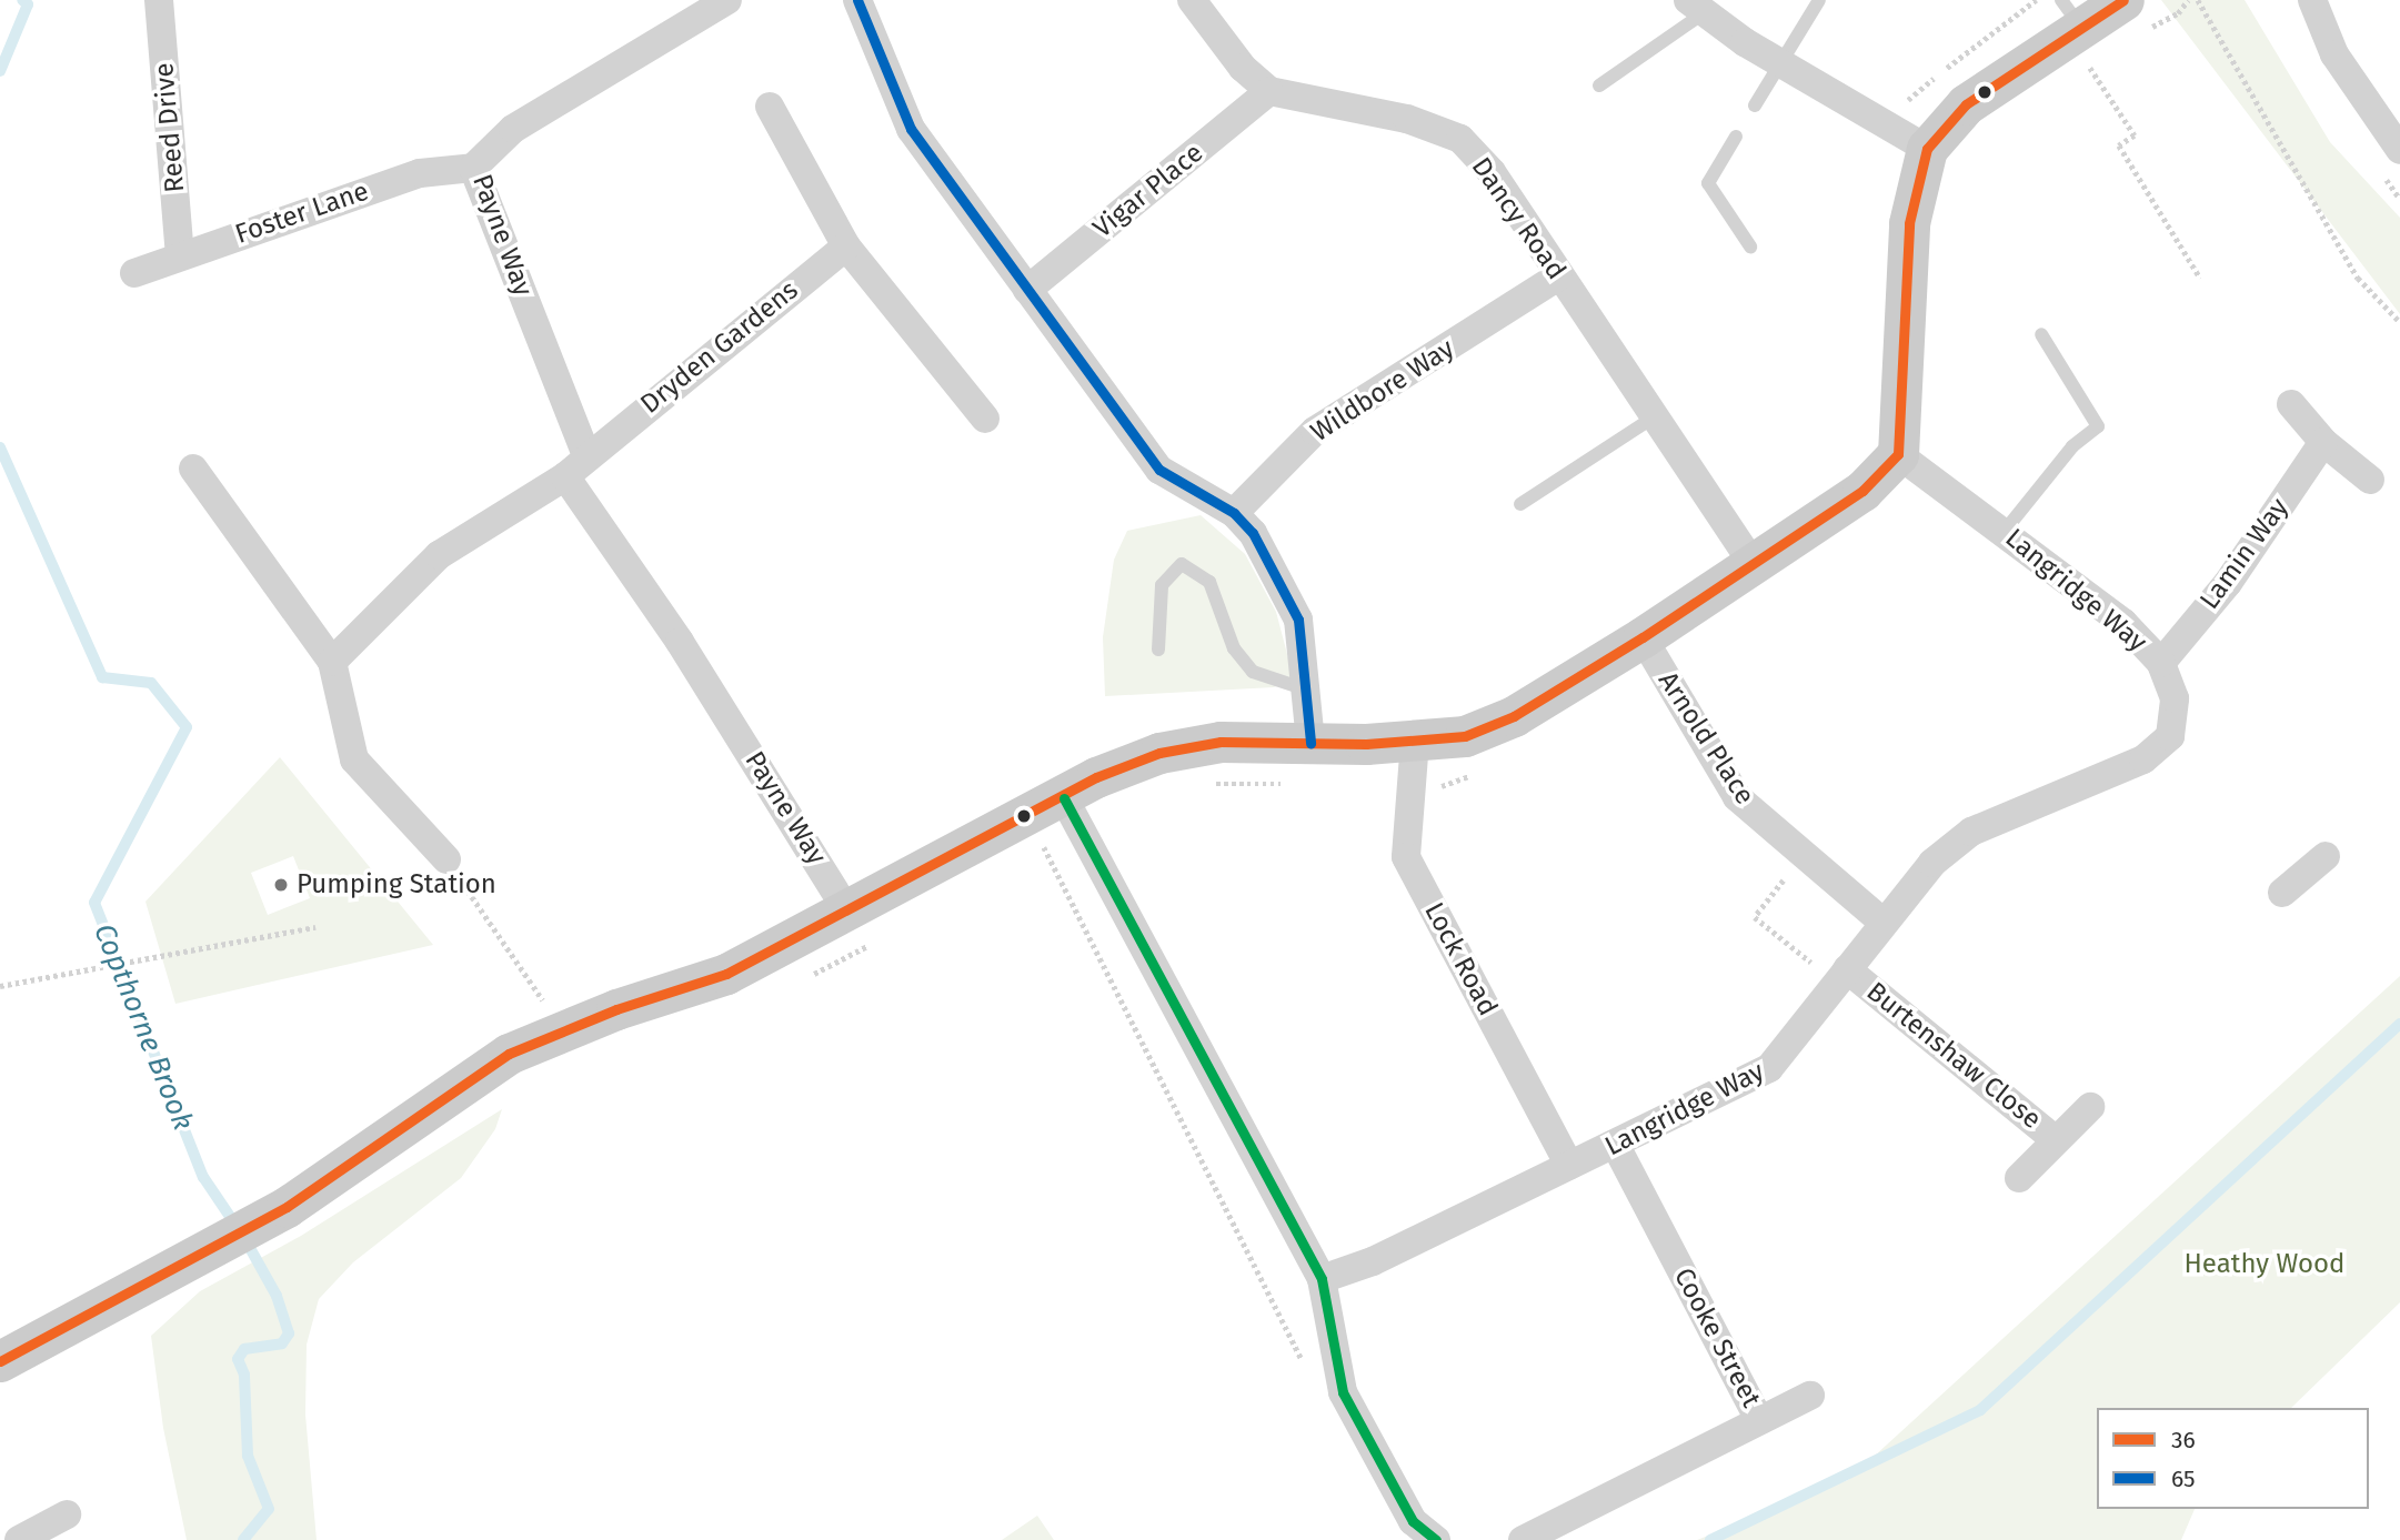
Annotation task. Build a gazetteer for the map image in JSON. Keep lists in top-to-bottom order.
{
  "streets": {
    "street": [
      "Reed Drive",
      "Vigar Place",
      "Foster Lane",
      "Dancy Road",
      "Payne Way",
      "Dryden Gardens",
      "Wildbore Way",
      "Lamin Way",
      "Langridge Way",
      "Arnold Place",
      "Lock Road",
      "Burtenshaw Close",
      "Cooke Street"
    ]
  },
  "crossings": [
    ["Reed Drive", "Foster Lane"],
    ["Vigar Place", "Dancy Road"],
    ["Foster Lane", "Payne Way"],
    ["Dancy Road", "Wildbore Way"],
    ["Payne Way", "Dryden Gardens"],
    ["Lamin Way", "Langridge Way"],
    ["Langridge Way", "Arnold Place"],
    ["Langridge Way", "Lock Road"],
    ["Langridge Way", "Burtenshaw Close"],
    ["Langridge Way", "Cooke Street"]
  ],
  "water": ["Copthorne Brook"],
  "parks": ["Heathy Wood"],
  "places": ["Pumping Station"],
  "lines": ["transit line 36", "transit line 65"],
  "legend": ["36", "65"]
}
